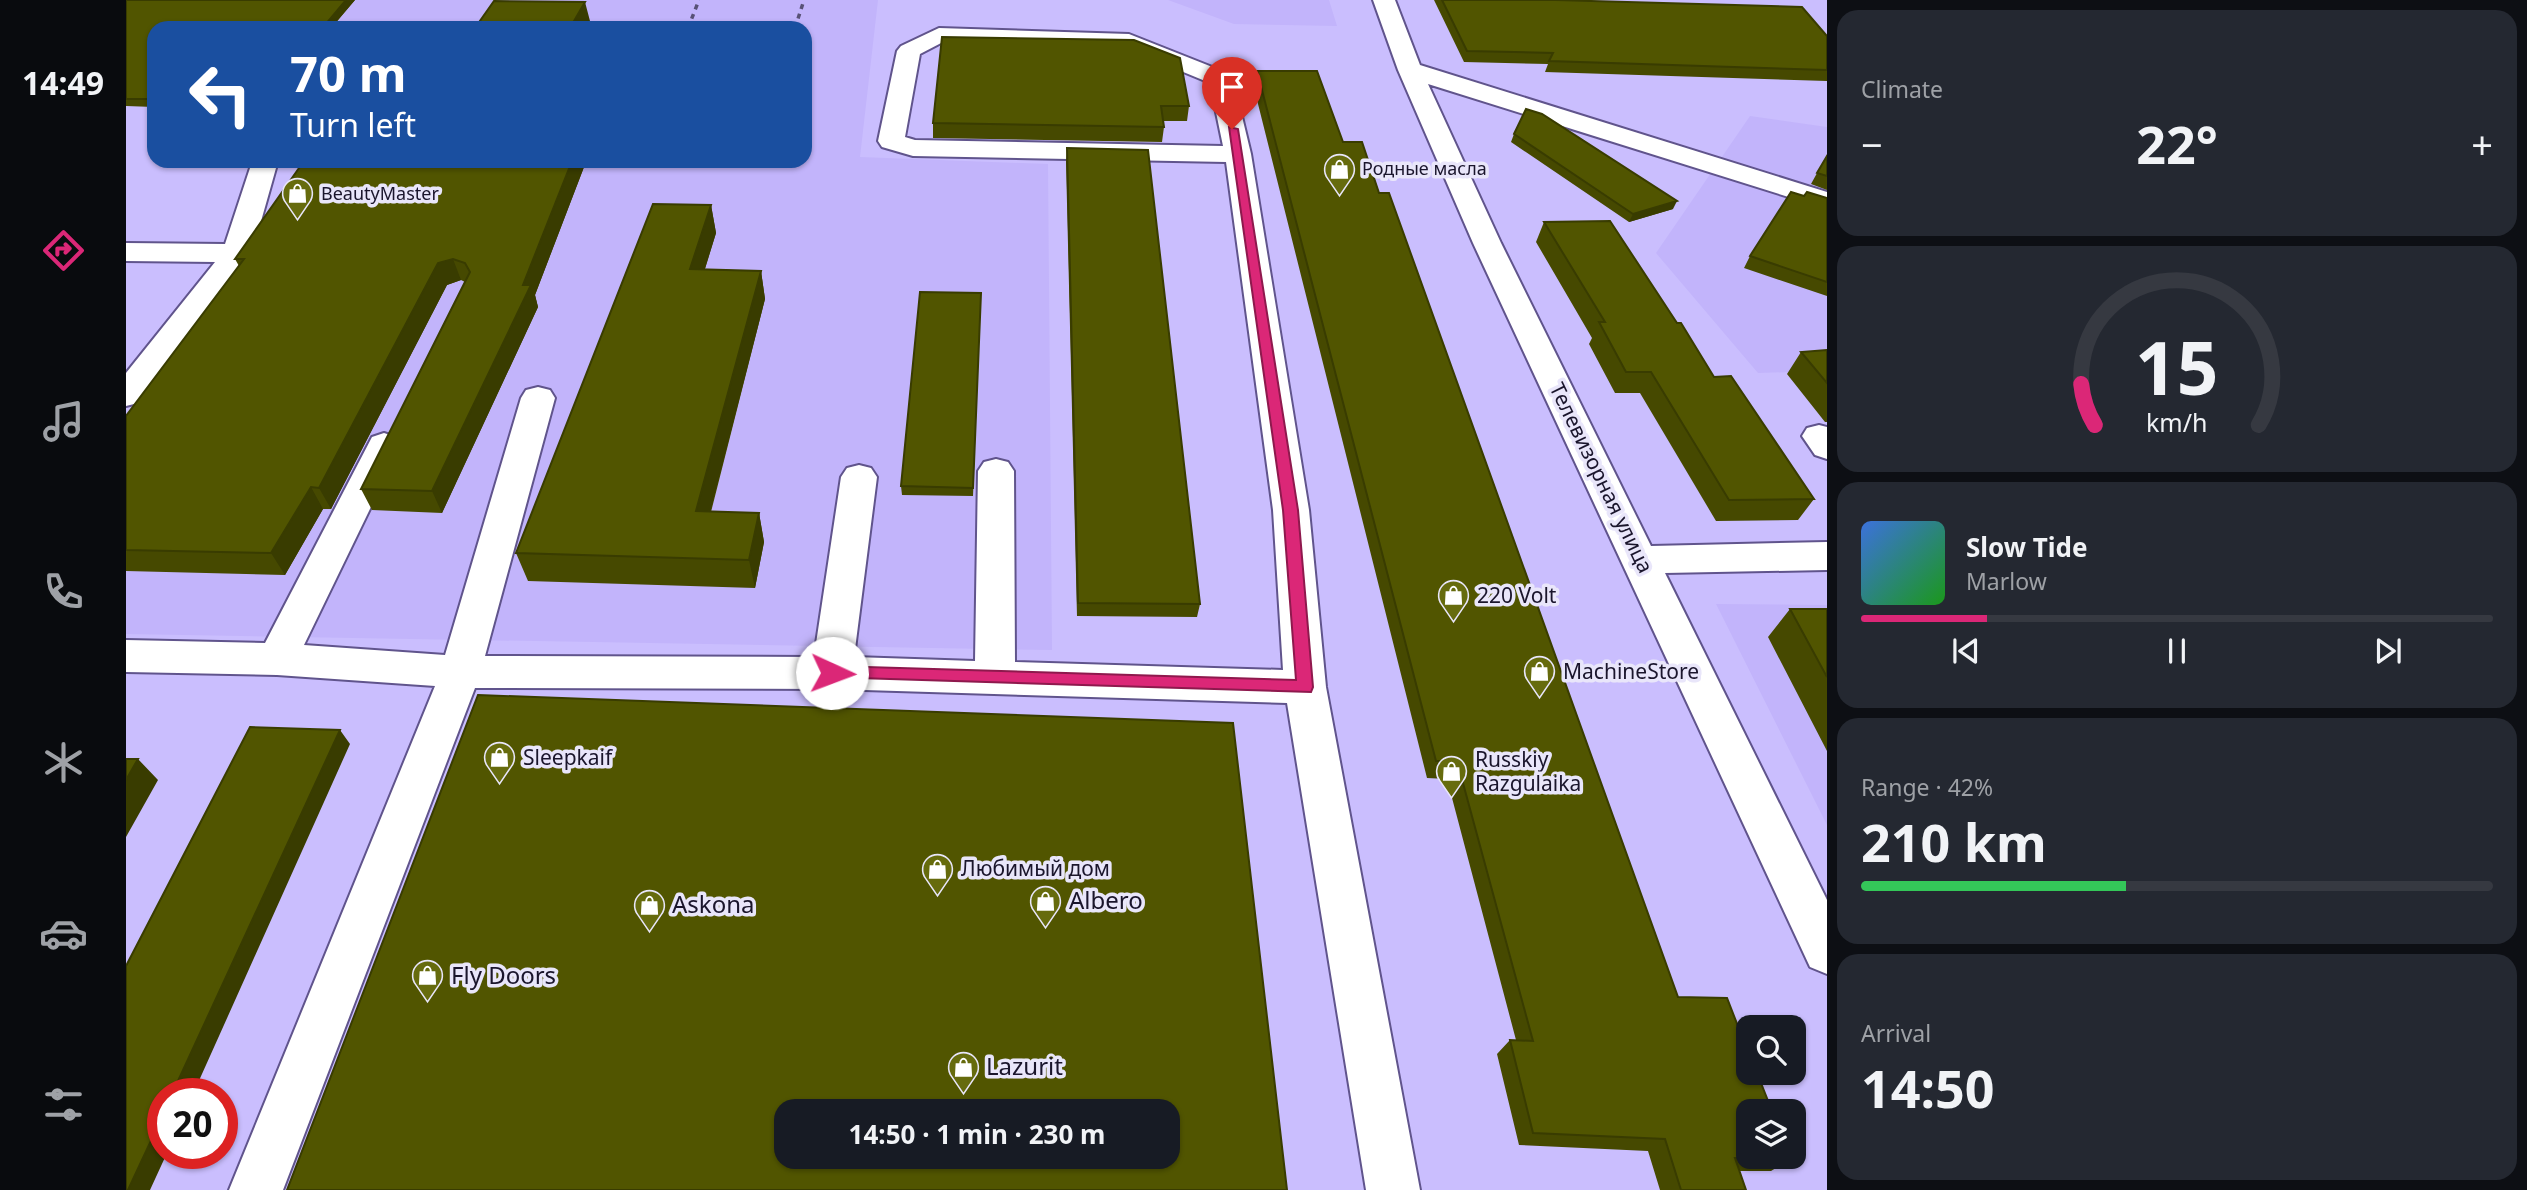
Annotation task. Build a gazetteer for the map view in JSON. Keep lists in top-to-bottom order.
{
  "streets": {
    "street": ["Телевизорная улица"]
  },
  "places": {
    "shop": [
      "Родные масла",
      "BeautyMaster",
      "220 Volt",
      "MachineStore",
      "Sleepkaif",
      "Russkiy Razgulaika",
      "Любимый дом",
      "Albero",
      "Askona",
      "Fly Doors",
      "Lazurit"
    ]
  },
  "page": {
    "tabs": "14:49",
    "tile": [
      "Climate",
      ["Range · 42%", "210 km"],
      ["Arrival", "14:50"]
    ],
    "turn": ["70 m", "Turn left"],
    "heat": ["−", "22°", "+"],
    "song": ["Slow Tide", "Marlow"],
    "limit": "20",
    "trip": "14:50 · 1 min · 230 m",
    "gauge": ["15", "km/h"]
  }
}
